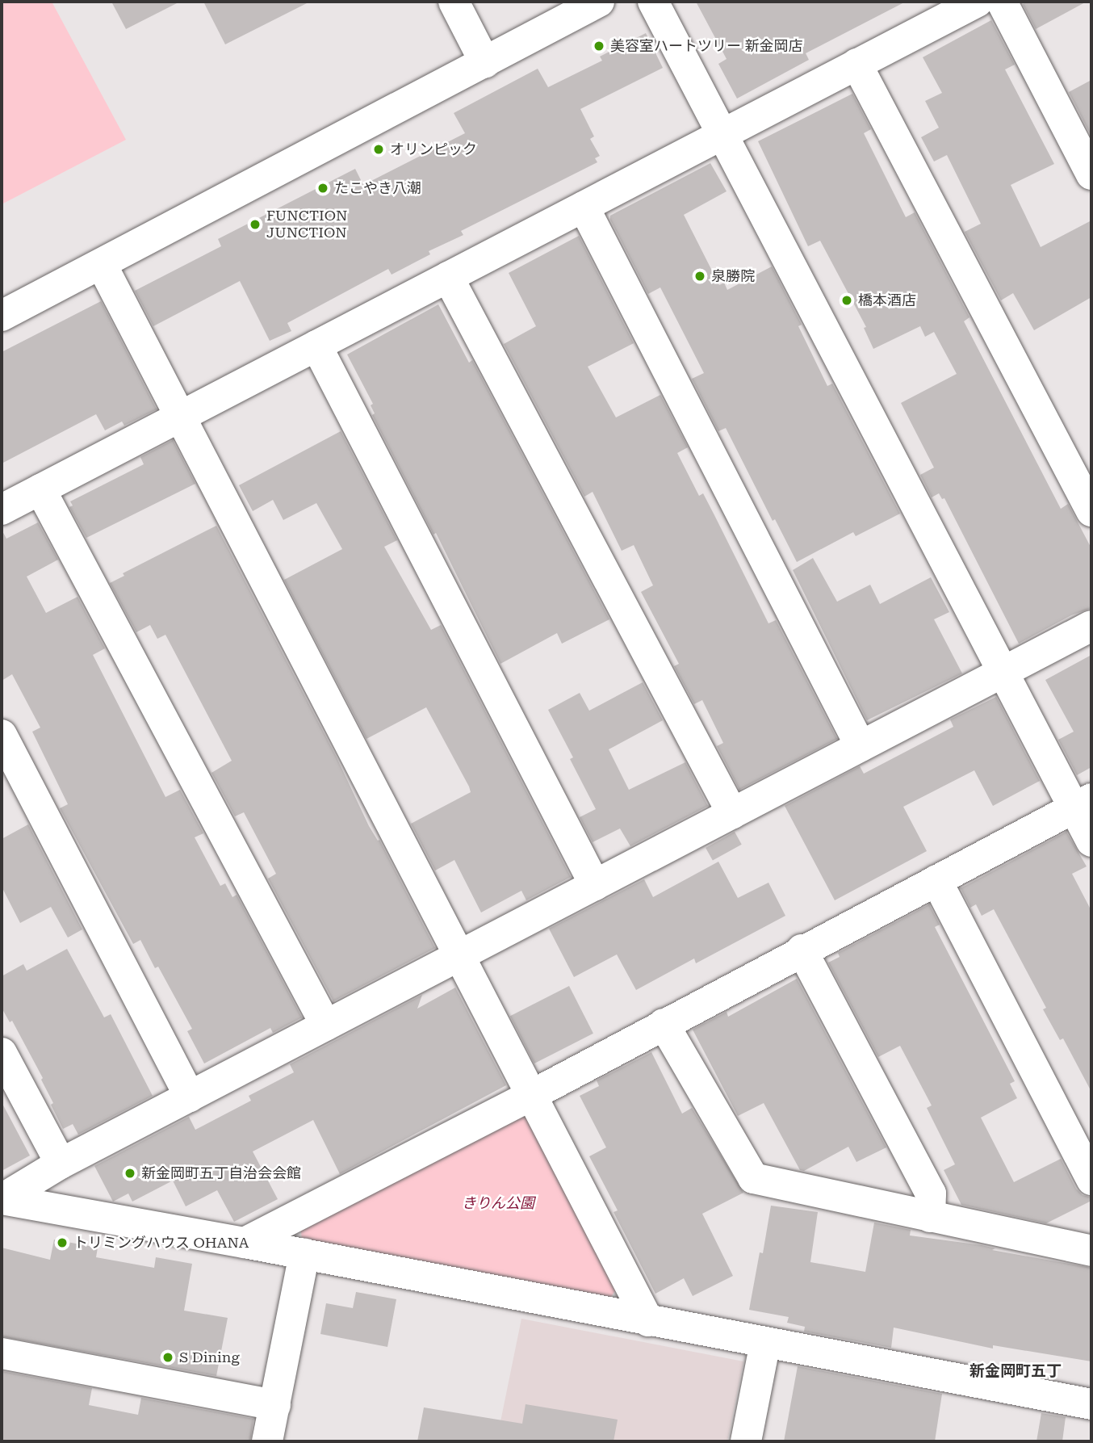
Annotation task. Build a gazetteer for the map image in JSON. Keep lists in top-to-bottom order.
{
  "districts": ["新金岡町五丁"],
  "parks": ["きりん公園"],
  "places": [
    "美容室ハートツリー 新金岡店",
    "オリンピック",
    "たこやき八潮",
    "FUNCTION JUNCTION",
    "泉勝院",
    "橋本酒店",
    "新金岡町五丁自治会会館",
    "トリミングハウス OHANA",
    "S Dining"
  ]
}
